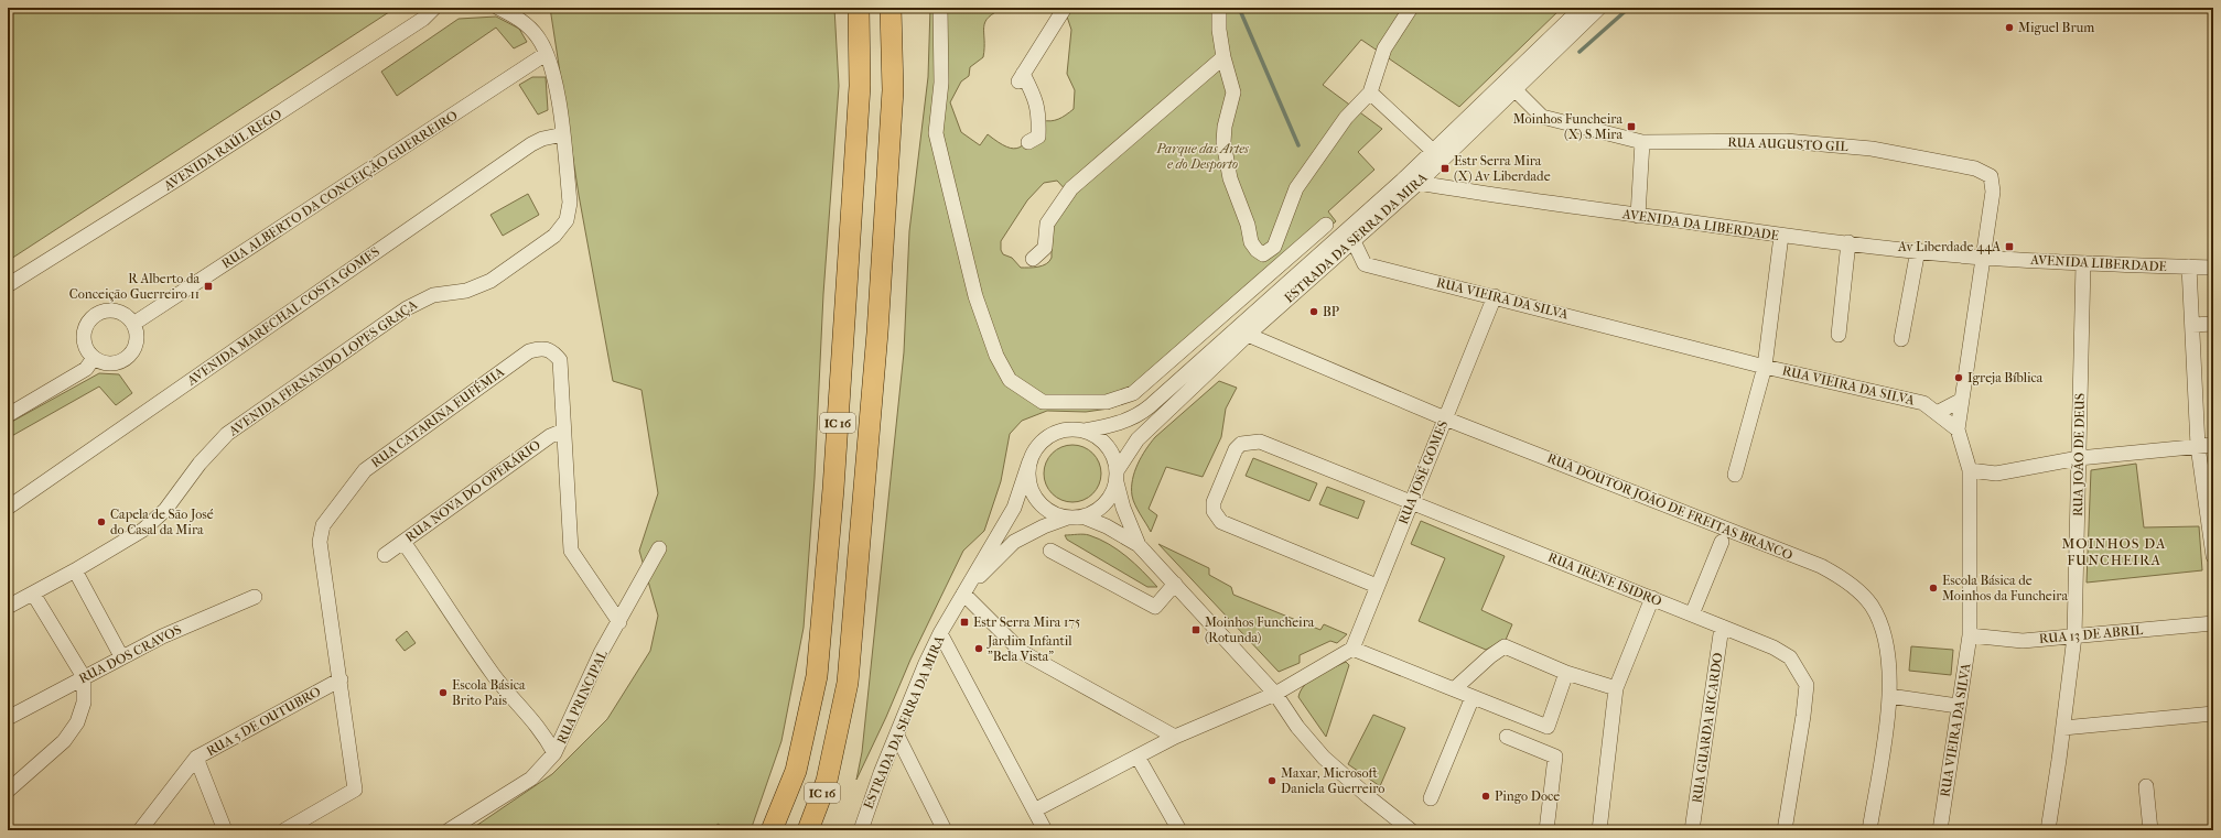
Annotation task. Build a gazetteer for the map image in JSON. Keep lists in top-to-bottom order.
{
  "streets": {
    "highway": ["IC 16"],
    "street": [
      "RUA AUGUSTO GIL",
      "AVENIDA RAÚL REGO",
      "RUA ALBERTO DA CONCEIÇÃO GUERREIRO",
      "AVENIDA DA LIBERDADE",
      "ESTRADA DA SERRA DA MIRA",
      "AVENIDA LIBERDADE",
      "RUA VIEIRA DA SILVA",
      "AVENIDA MARECHAL COSTA GOMES",
      "AVENIDA FERNANDO LOPES GRAÇA",
      "RUA CATARINA EUFÉMIA",
      "RUA JOÃO DE DEUS",
      "RUA JOSÉ GOMES",
      "RUA NOVA DO OPERÁRIO",
      "RUA DOUTOR JOÃO DE FREITAS BRANCO",
      "RUA IRENE ISIDRO",
      "RUA 13 DE ABRIL",
      "RUA DOS CRAVOS",
      "RUA PRINCIPAL",
      "RUA 5 DE OUTUBRO",
      "RUA GUARDA RICARDO"
    ]
  },
  "crossings": [
    ["RUA AUGUSTO GIL", "AVENIDA DA LIBERDADE"],
    ["RUA AUGUSTO GIL", "ESTRADA DA SERRA DA MIRA"],
    ["RUA AUGUSTO GIL", "AVENIDA LIBERDADE"],
    ["RUA ALBERTO DA CONCEIÇÃO GUERREIRO", "AVENIDA FERNANDO LOPES GRAÇA"],
    ["AVENIDA DA LIBERDADE", "ESTRADA DA SERRA DA MIRA"],
    ["AVENIDA DA LIBERDADE", "AVENIDA LIBERDADE"],
    ["ESTRADA DA SERRA DA MIRA", "RUA VIEIRA DA SILVA"],
    ["ESTRADA DA SERRA DA MIRA", "RUA DOUTOR JOÃO DE FREITAS BRANCO"],
    ["AVENIDA LIBERDADE", "RUA JOÃO DE DEUS"],
    ["RUA VIEIRA DA SILVA", "RUA JOSÉ GOMES"],
    ["RUA VIEIRA DA SILVA", "RUA 13 DE ABRIL"],
    ["AVENIDA MARECHAL COSTA GOMES", "AVENIDA FERNANDO LOPES GRAÇA"],
    ["RUA CATARINA EUFÉMIA", "RUA NOVA DO OPERÁRIO"],
    ["RUA CATARINA EUFÉMIA", "RUA PRINCIPAL"],
    ["RUA CATARINA EUFÉMIA", "RUA 5 DE OUTUBRO"],
    ["RUA JOÃO DE DEUS", "RUA 13 DE ABRIL"],
    ["RUA JOSÉ GOMES", "RUA DOUTOR JOÃO DE FREITAS BRANCO"],
    ["RUA JOSÉ GOMES", "RUA IRENE ISIDRO"],
    ["RUA IRENE ISIDRO", "RUA GUARDA RICARDO"]
  ],
  "districts": ["MOINHOS DA FUNCHEIRA"],
  "parks": ["Parque das Artes e do Desporto"],
  "places": {
    "other": [
      "Miguel Brum",
      "BP",
      "Igreja Bíblica",
      "Capela de São José do Casal da Mira",
      "Escola Básica de Moinhos da Funcheira",
      "Jardim Infantil \"Bela Vista\"",
      "Escola Básica Brito Pais",
      "Maxar, Microsoft Daniela Guerreiro",
      "Pingo Doce"
    ],
    "transit": [
      "Moinhos Funcheira (X) S Mira",
      "Estr Serra Mira (X) Av Liberdade",
      "Av Liberdade 44A",
      "R Alberto da Conceição Guerreiro 11",
      "Estr Serra Mira 175",
      "Moinhos Funcheira (Rotunda)"
    ]
  }
}
